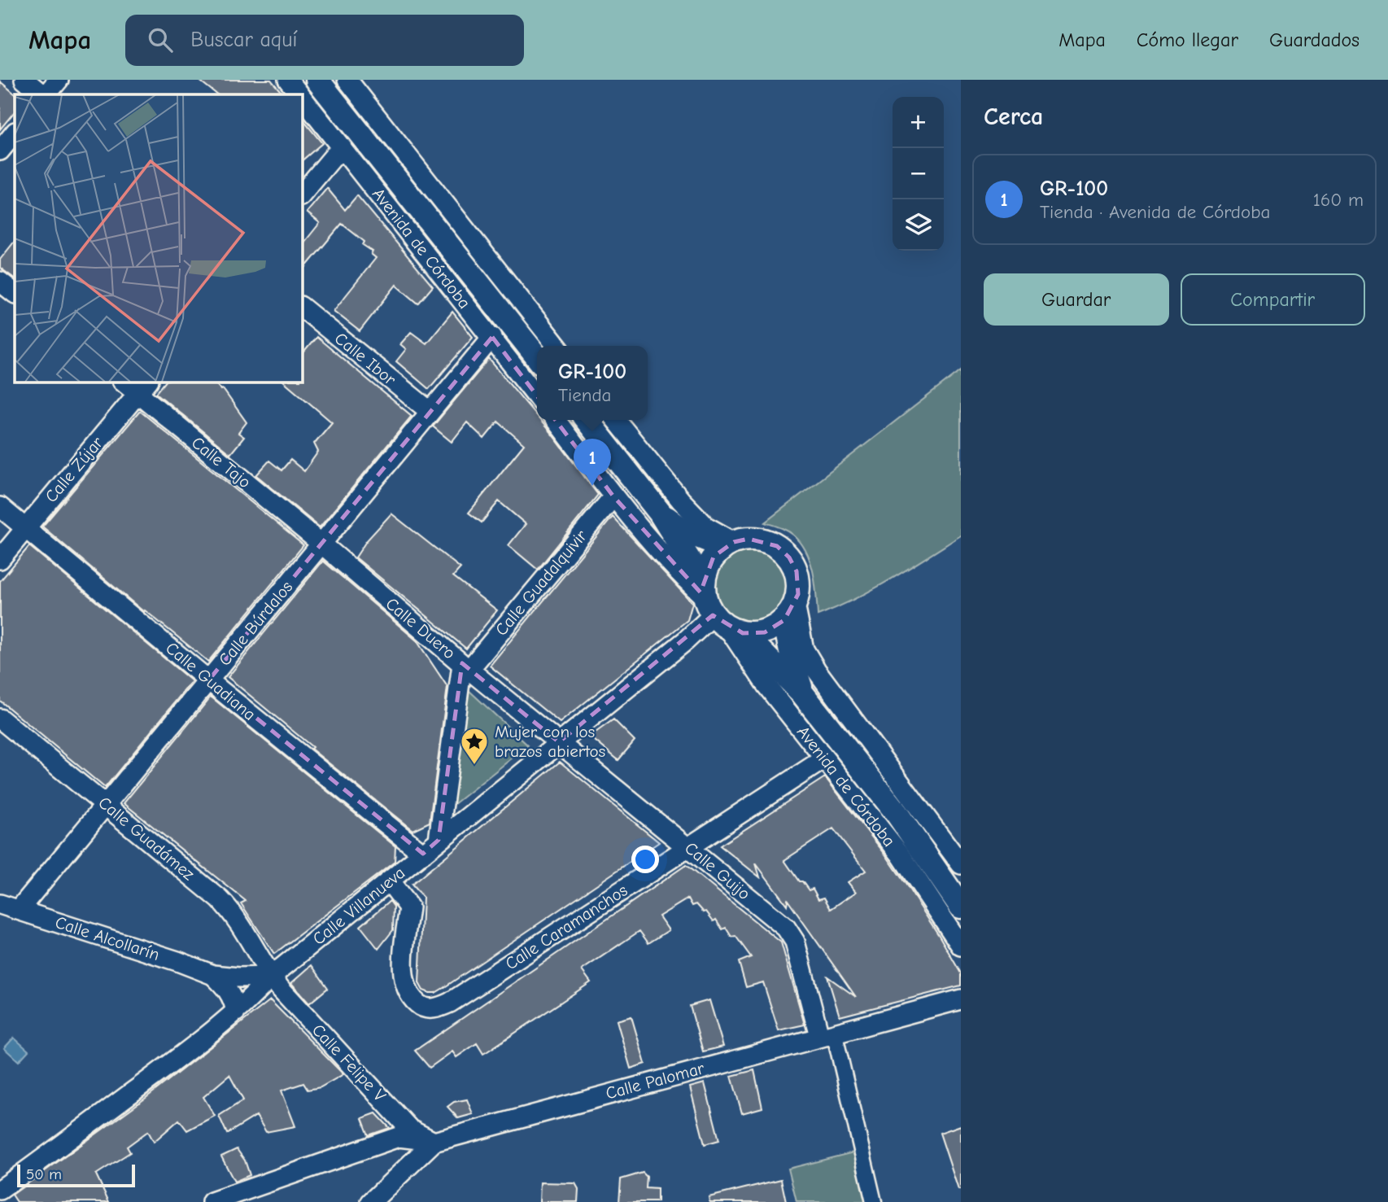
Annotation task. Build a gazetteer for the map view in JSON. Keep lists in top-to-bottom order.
{
  "streets": {
    "street": [
      "Avenida de Córdoba",
      "Calle Ibor",
      "Calle Tajo",
      "Calle Zújar",
      "Calle Guadalquivir",
      "Calle Búrdalos",
      "Calle Duero",
      "Calle Guadiana",
      "Calle Guadámez",
      "Calle Guijo",
      "Calle Villanueva",
      "Calle Caramanchos",
      "Calle Alcollarín",
      "Calle Felipe V",
      "Calle Palomar"
    ]
  },
  "crossings": [
    ["Avenida de Córdoba", "Calle Guadalquivir"],
    ["Avenida de Córdoba", "Calle Búrdalos"],
    ["Avenida de Córdoba", "Calle Villanueva"],
    ["Avenida de Córdoba", "Calle Caramanchos"],
    ["Calle Ibor", "Calle Búrdalos"],
    ["Calle Tajo", "Calle Zújar"],
    ["Calle Tajo", "Calle Búrdalos"],
    ["Calle Tajo", "Calle Duero"],
    ["Calle Zújar", "Calle Guadiana"],
    ["Calle Guadalquivir", "Calle Duero"],
    ["Calle Guadalquivir", "Calle Guijo"],
    ["Calle Búrdalos", "Calle Duero"],
    ["Calle Búrdalos", "Calle Guadiana"],
    ["Calle Búrdalos", "Calle Guadámez"],
    ["Calle Búrdalos", "Calle Alcollarín"],
    ["Calle Duero", "Calle Guijo"],
    ["Calle Duero", "Calle Villanueva"],
    ["Calle Guadiana", "Calle Villanueva"],
    ["Calle Guadámez", "Calle Villanueva"],
    ["Calle Guadámez", "Calle Alcollarín"],
    ["Calle Guadámez", "Calle Felipe V"],
    ["Calle Guijo", "Calle Villanueva"],
    ["Calle Guijo", "Calle Caramanchos"],
    ["Calle Guijo", "Calle Palomar"],
    ["Calle Villanueva", "Calle Caramanchos"],
    ["Calle Villanueva", "Calle Alcollarín"],
    ["Calle Villanueva", "Calle Felipe V"],
    ["Calle Alcollarín", "Calle Felipe V"],
    ["Calle Felipe V", "Calle Palomar"]
  ],
  "places": {
    "place": ["Mujer con los brazos abiertos"]
  },
  "scale_bar": "50 m",
  "page": {
    "header": "Mapa",
    "search": "Buscar aquí",
    "nav": ["Mapa", "Cómo llegar", "Guardados"],
    "heading": "Cerca",
    "map_buttons": ["+", "−"],
    "list": [
      {
        "mark": "1",
        "name": "GR-100",
        "note": "Tienda · Avenida de Córdoba",
        "value": "160 m"
      }
    ],
    "buttons": ["Guardar", "Compartir"],
    "popup": ["GR-100", "Tienda"],
    "pins": "1",
    "scale": "50 m"
  }
}
